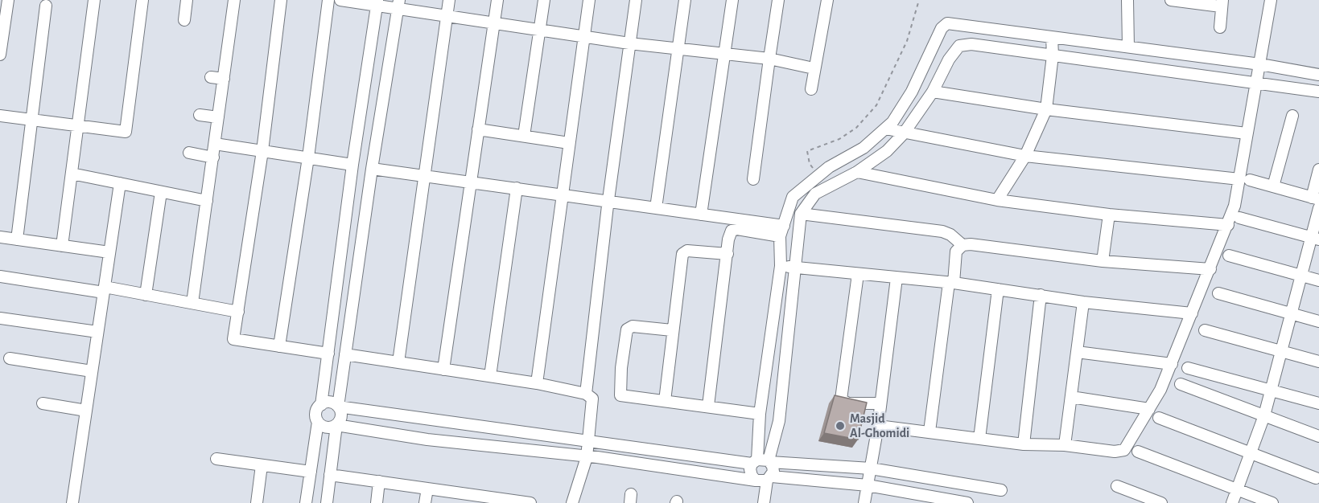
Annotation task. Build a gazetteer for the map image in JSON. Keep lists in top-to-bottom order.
{
  "places": ["Masjid Al-Ghomidi"]
}
